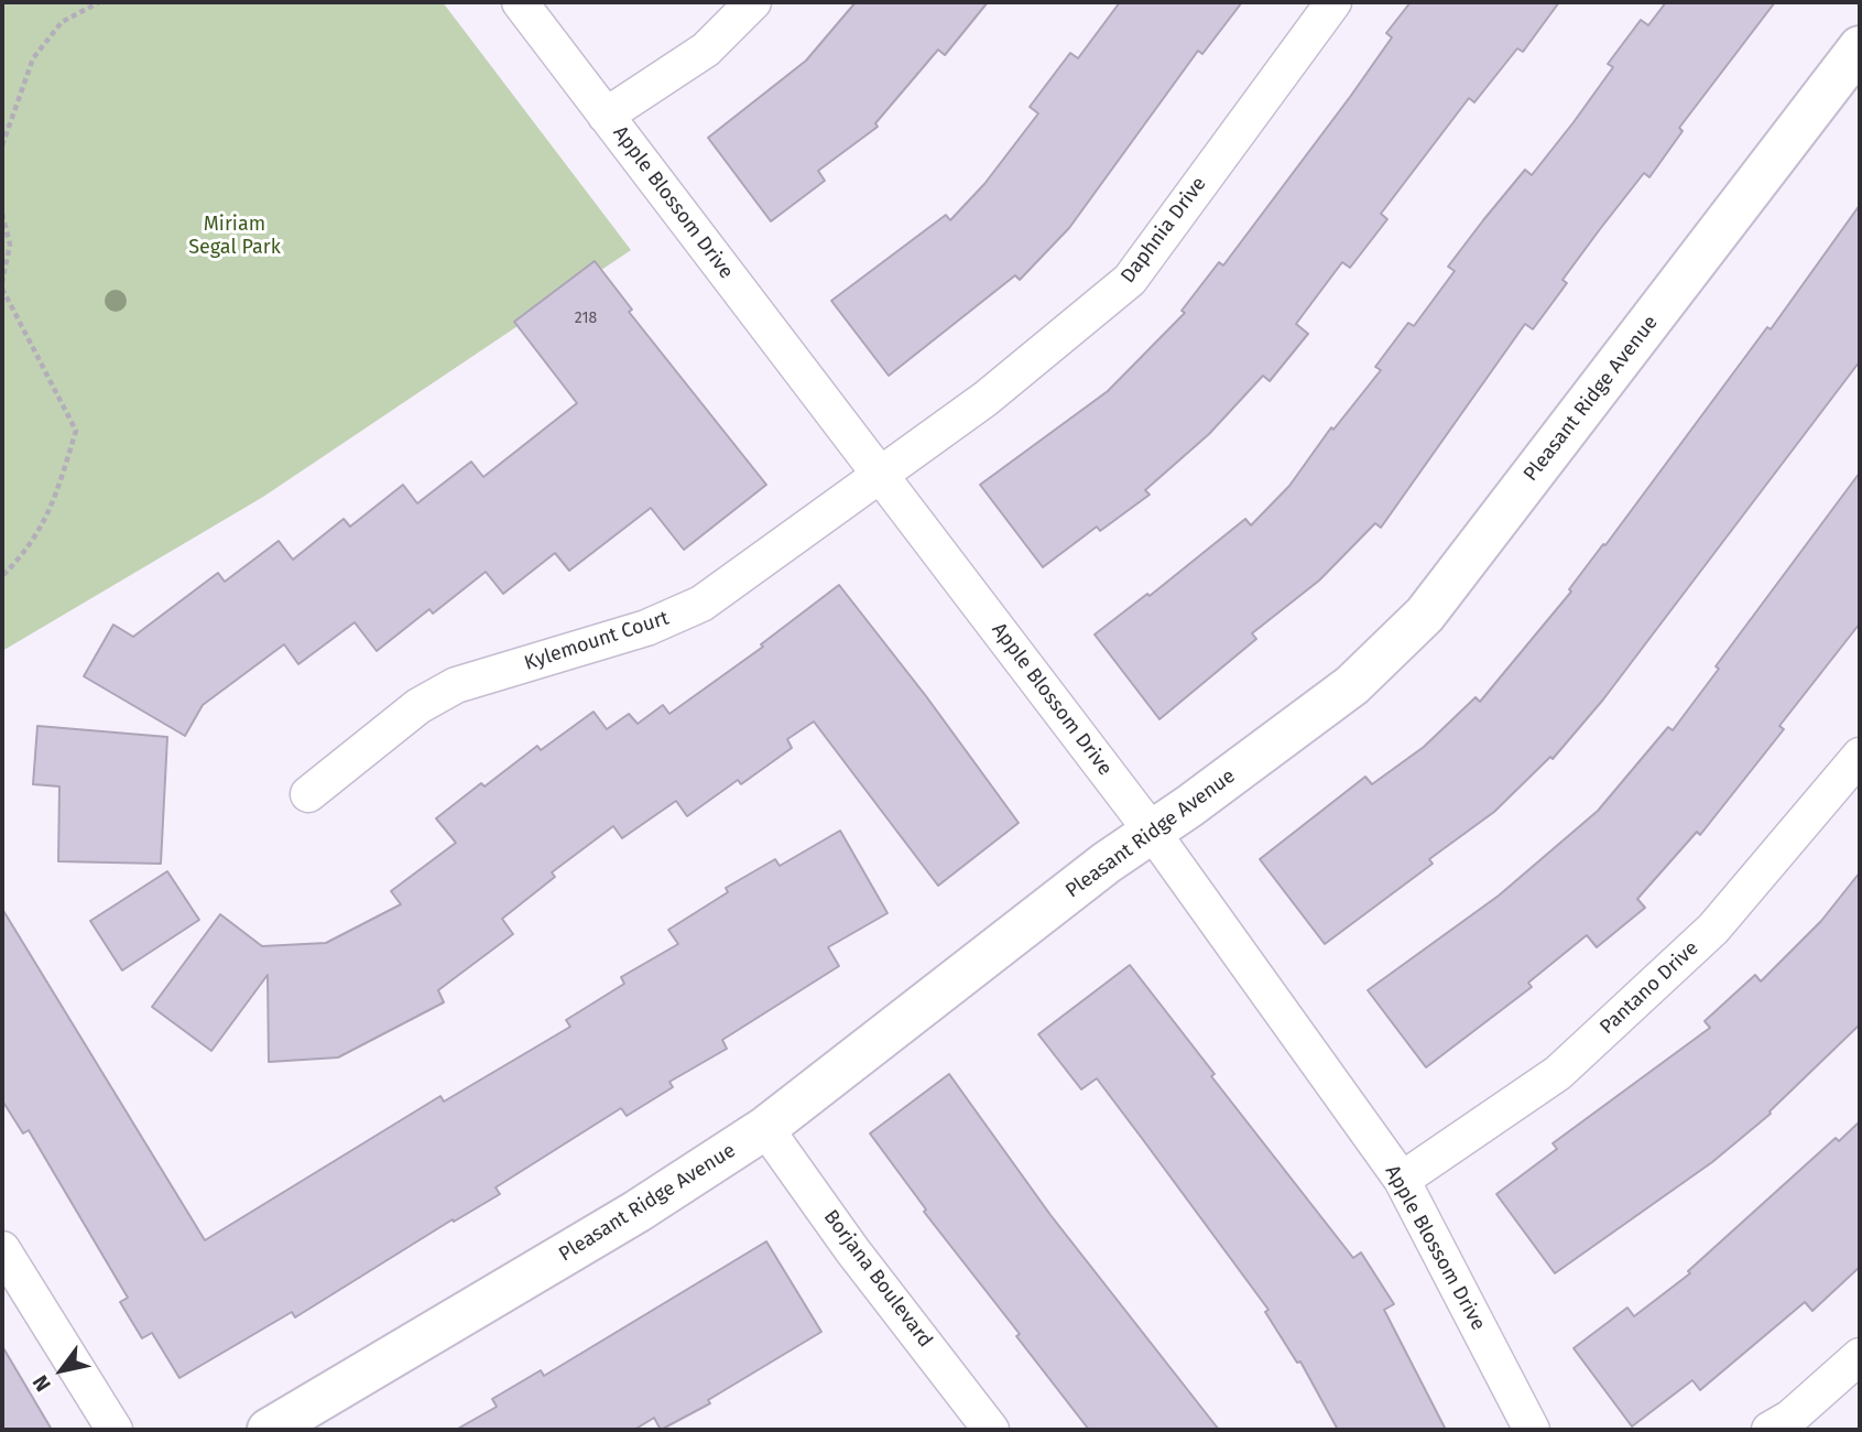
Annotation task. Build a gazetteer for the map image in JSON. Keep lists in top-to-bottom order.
{
  "streets": {
    "street": [
      "Apple Blossom Drive",
      "Daphnia Drive",
      "Pleasant Ridge Avenue",
      "Kylemount Court",
      "Pantano Drive",
      "Borjana Boulevard"
    ]
  },
  "crossings": [
    ["Apple Blossom Drive", "Daphnia Drive"],
    ["Apple Blossom Drive", "Pleasant Ridge Avenue"],
    ["Apple Blossom Drive", "Kylemount Court"],
    ["Apple Blossom Drive", "Pantano Drive"],
    ["Daphnia Drive", "Kylemount Court"],
    ["Pleasant Ridge Avenue", "Borjana Boulevard"]
  ],
  "parks": ["Miriam Segal Park"],
  "house_numbers": ["218"],
  "north": "bottom left"
}
